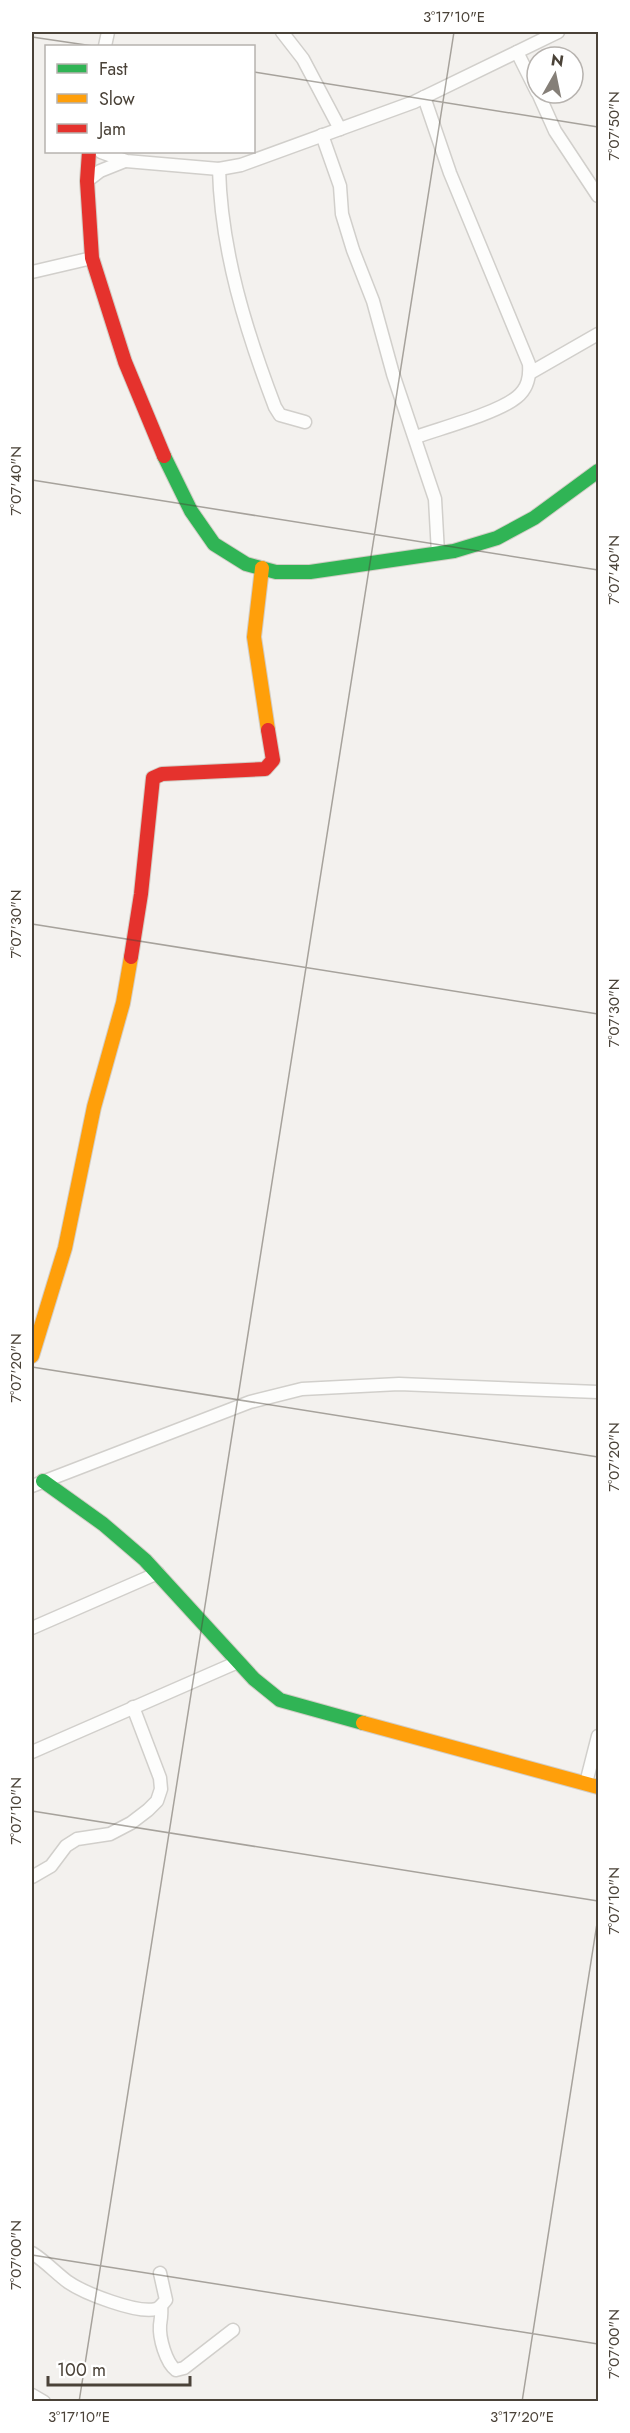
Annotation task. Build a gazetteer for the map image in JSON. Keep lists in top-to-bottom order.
{
  "legend": ["Fast", "Slow", "Jam"],
  "scale_bar": "100 m",
  "north": "top",
  "coordinates": [
    "3°17'10\"E",
    "7°07'50\"N",
    "7°07'40\"N",
    "7°07'30\"N",
    "7°07'20\"N",
    "7°07'10\"N",
    "7°07'00\"N",
    "3°17'20\"E"
  ]
}
